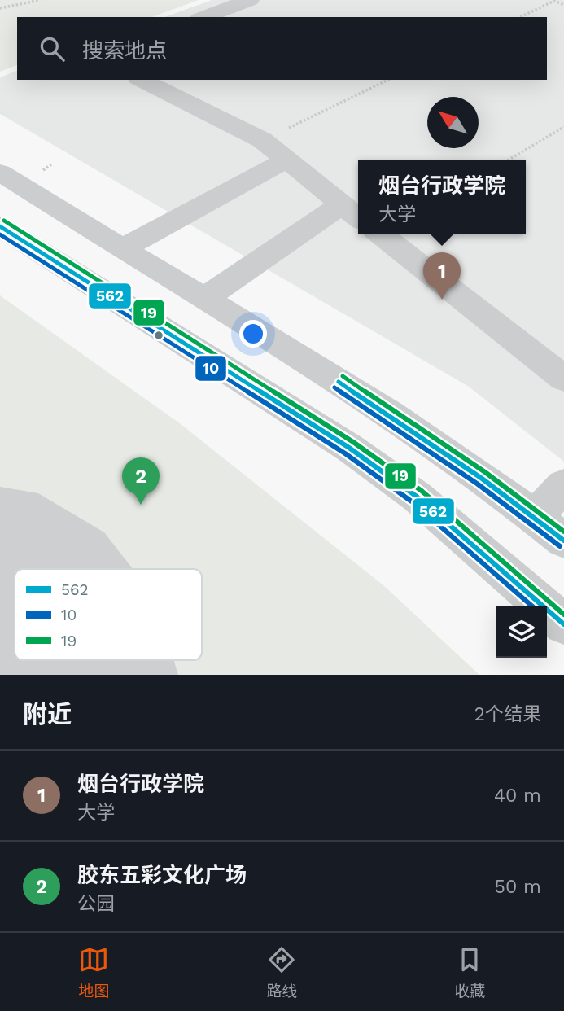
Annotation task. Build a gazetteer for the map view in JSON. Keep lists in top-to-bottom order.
{
  "lines": ["transit line 19", "transit line 562", "transit line 10"],
  "legend": ["562", "10", "19"],
  "north": "top left",
  "page": {
    "search": "搜索地点",
    "popup": ["烟台行政学院", "大学"],
    "pins": ["1", "2"],
    "heading": ["附近", "2个结果"],
    "list": [
      {
        "mark": "1",
        "name": "烟台行政学院",
        "note": "大学",
        "value": "40 m"
      },
      {
        "mark": "2",
        "name": "胶东五彩文化广场",
        "note": "公园",
        "value": "50 m"
      }
    ],
    "nav": ["地图", "路线", "收藏"]
  }
}
